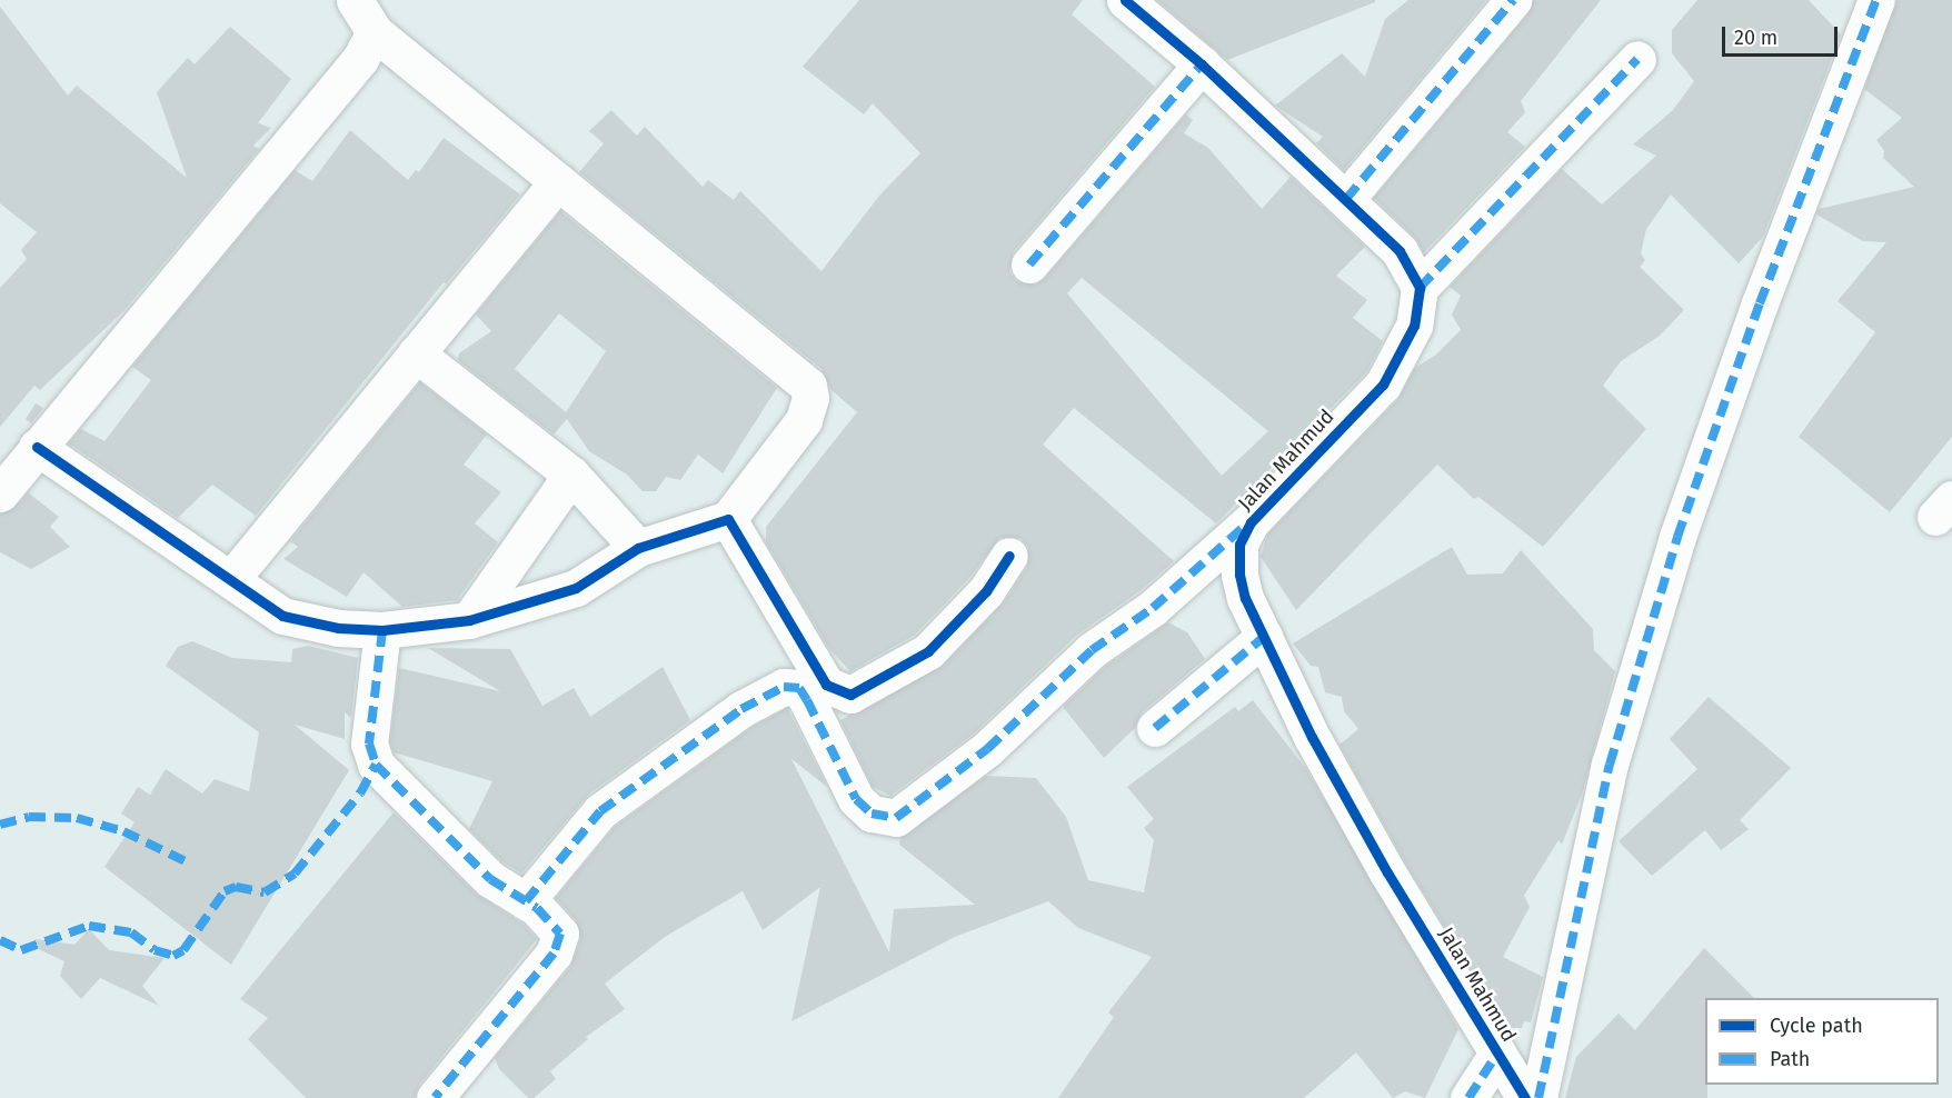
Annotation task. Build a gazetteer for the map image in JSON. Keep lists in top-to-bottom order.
{
  "streets": {
    "street": ["Jalan Mahmud"]
  },
  "legend": ["Cycle path", "Path"],
  "scale_bar": "20 m"
}
